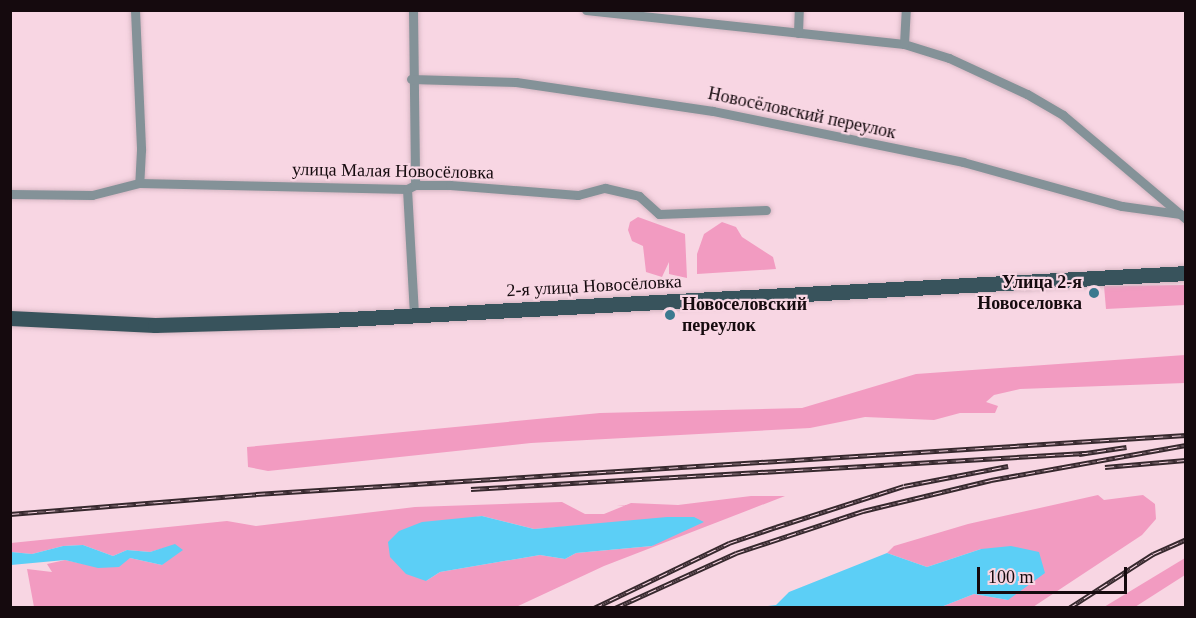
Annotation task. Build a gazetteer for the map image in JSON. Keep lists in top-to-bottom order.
{
  "streets": {
    "main road": ["2-я улица Новосёловка"],
    "street": ["Новосёловский переулок", "улица Малая Новосёловка"]
  },
  "places": ["Улица 2-я Новоселовка", "Новоселовский переулок"],
  "scale_bar": "100 m"
}
